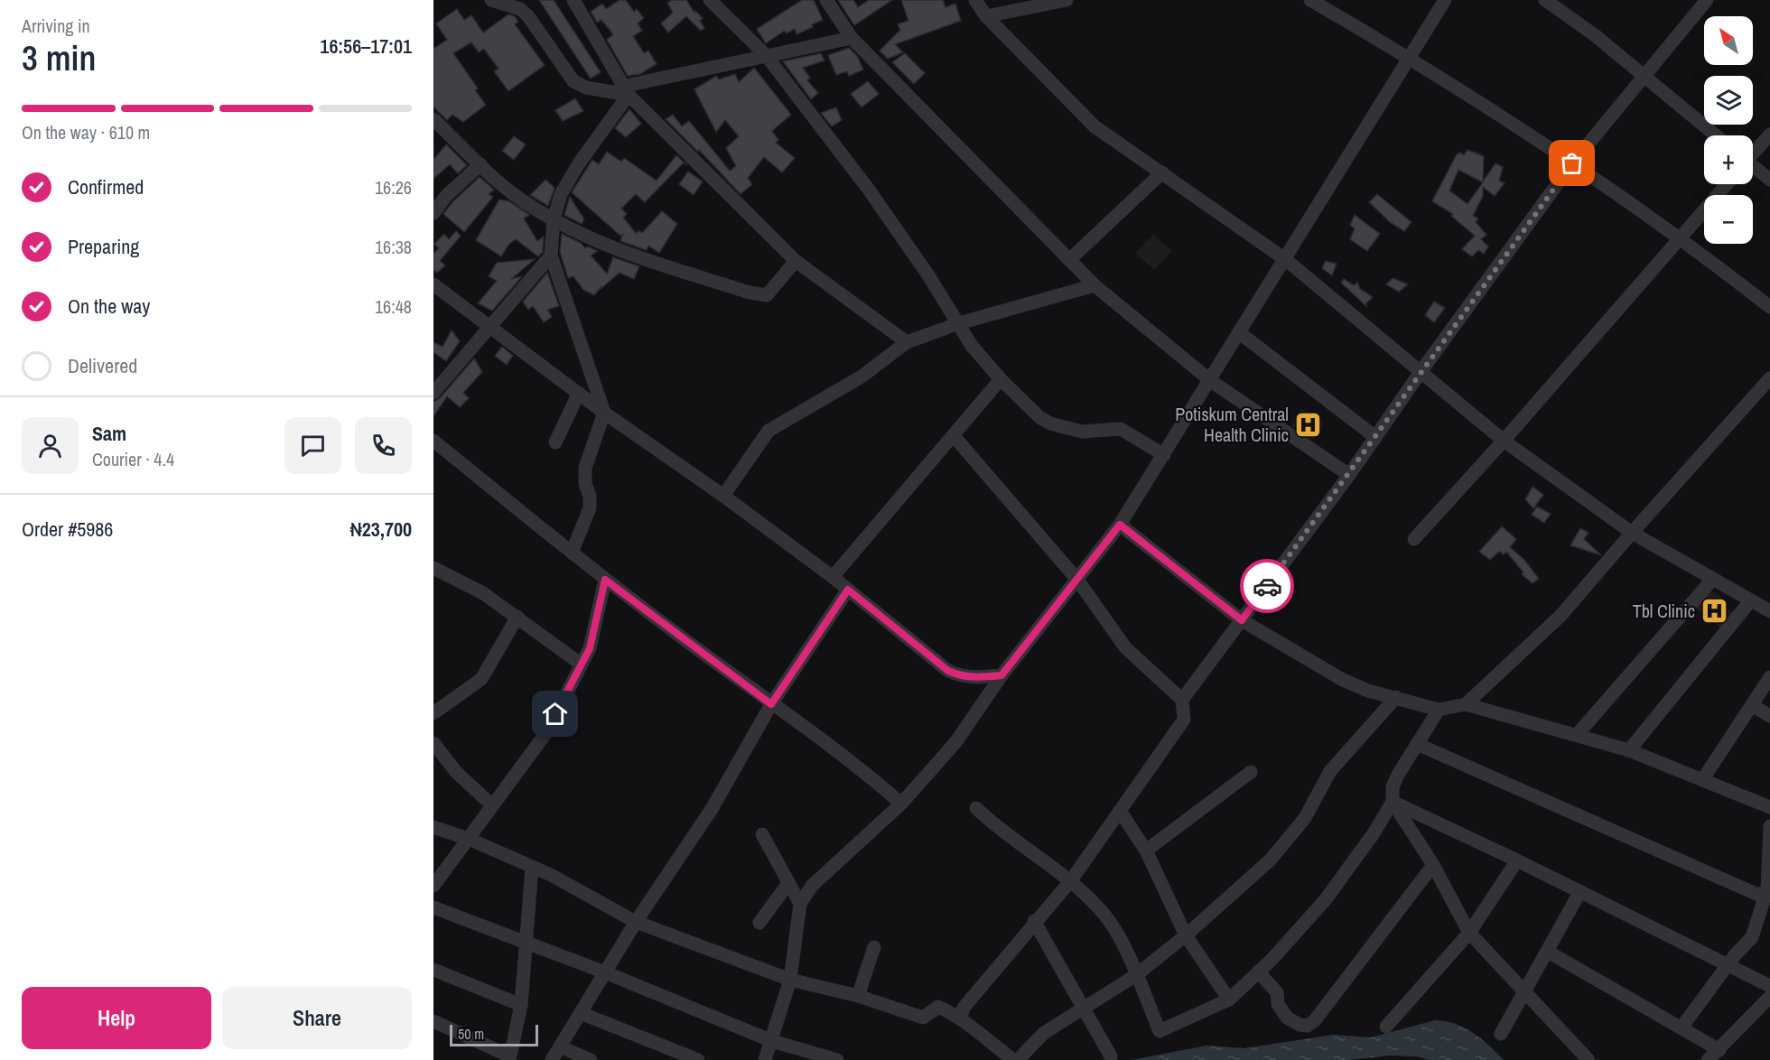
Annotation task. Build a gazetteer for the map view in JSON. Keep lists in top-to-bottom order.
{
  "places": {
    "hospital": ["Potiskum Central Health Clinic", "Tbl Clinic"]
  },
  "scale_bar": "50 m",
  "north": "top left",
  "page": {
    "heading": ["3 min", "Arriving in", "16:56–17:01"],
    "panel": [
      "Sam",
      "Courier · 4.4",
      "Order #5986",
      "₦23,700"
    ],
    "map_buttons": ["+", "−"],
    "bar": "On the way · 610 m",
    "list": [
      ["Confirmed", "16:26"],
      ["Preparing", "16:38"],
      ["On the way", "16:48"],
      "Delivered"
    ],
    "buttons": ["Help", "Share"],
    "scale": "50 m"
  }
}
